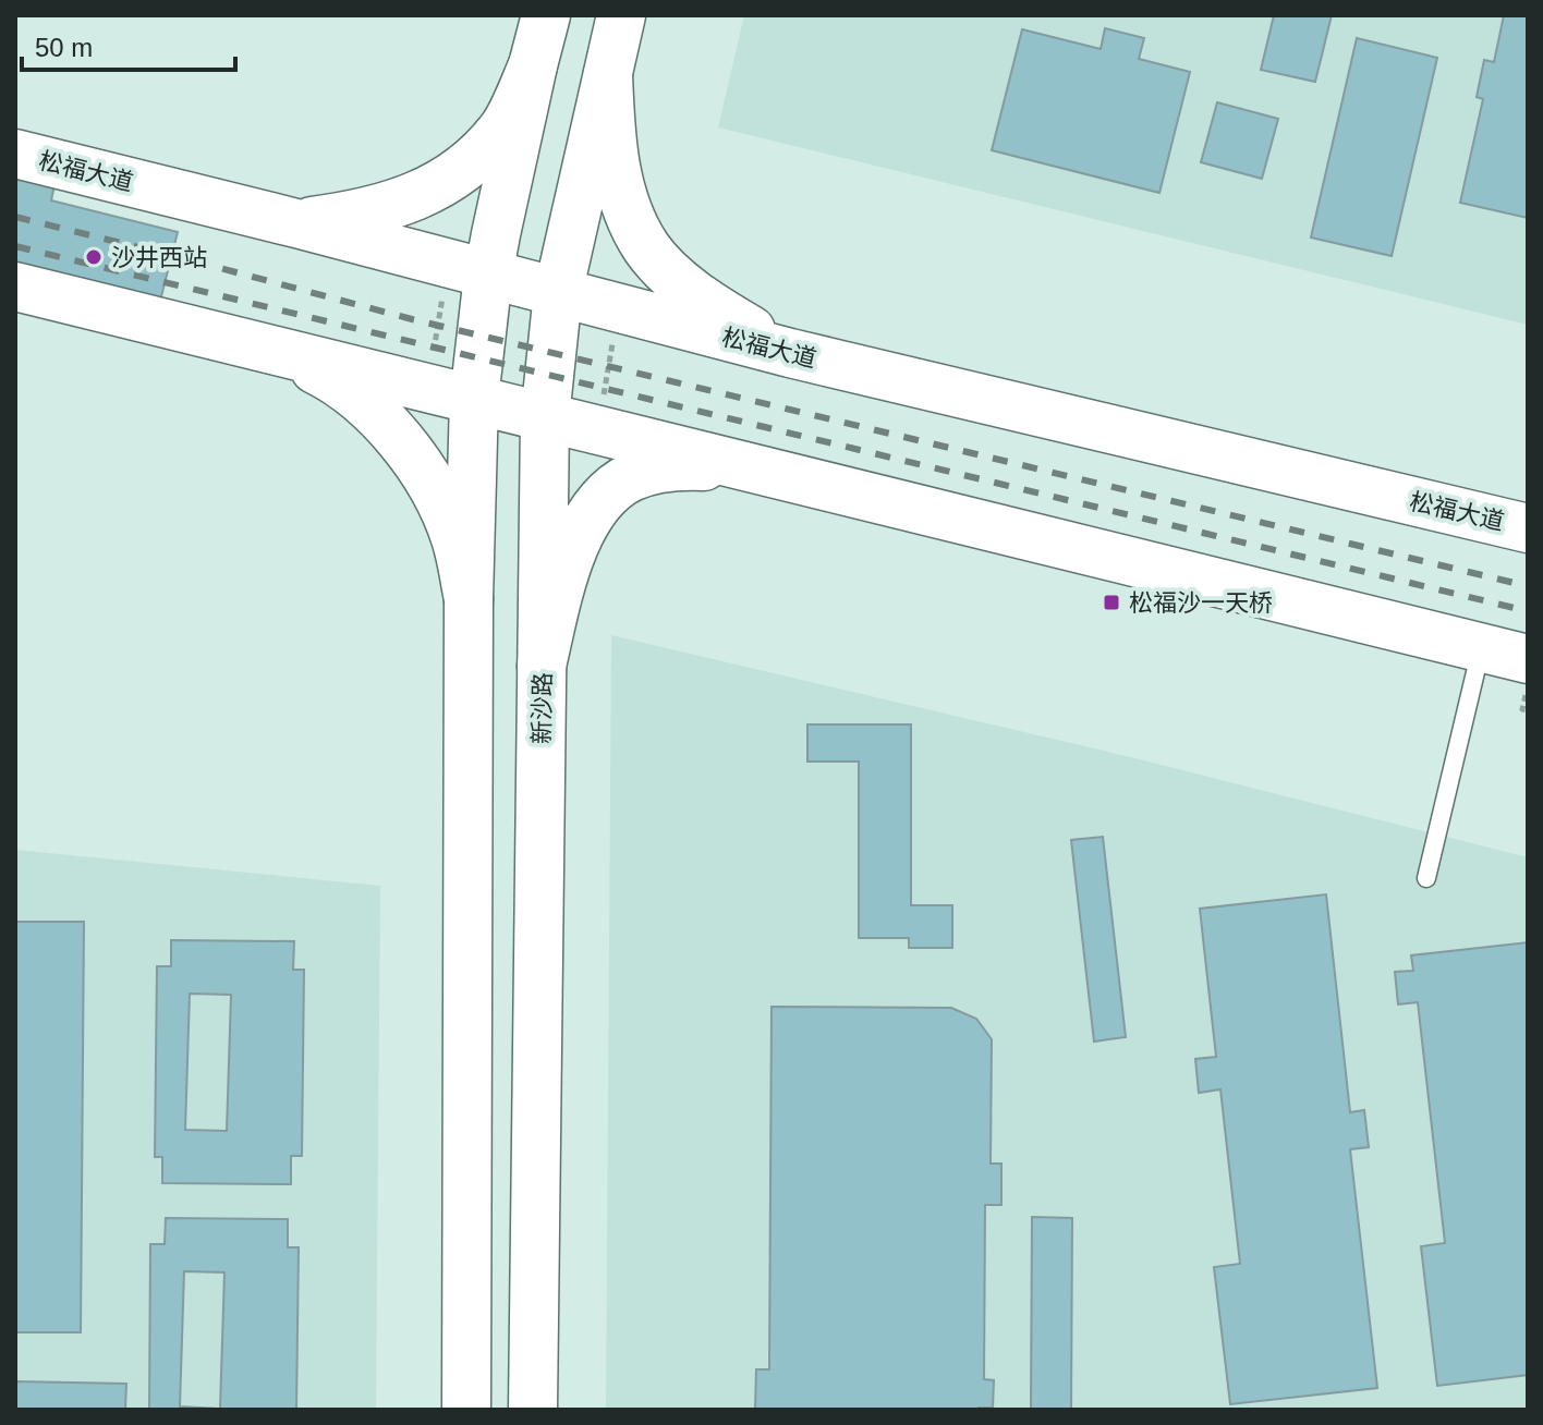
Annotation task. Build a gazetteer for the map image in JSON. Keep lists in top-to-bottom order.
{
  "streets": {
    "main road": ["松福大道", "新沙路"]
  },
  "crossings": [
    ["松福大道", "新沙路"]
  ],
  "places": {
    "other": ["沙井西站"],
    "transit": ["松福沙一天桥"]
  },
  "scale_bar": "50 m"
}
